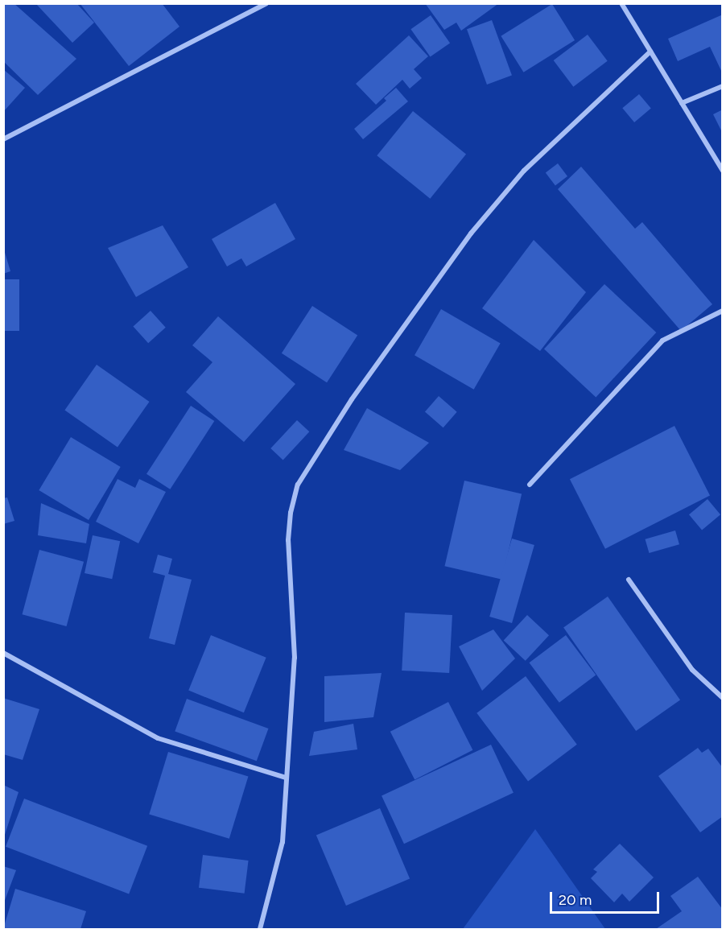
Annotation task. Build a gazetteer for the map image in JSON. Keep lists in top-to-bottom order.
{
  "scale_bar": "20 m"
}
